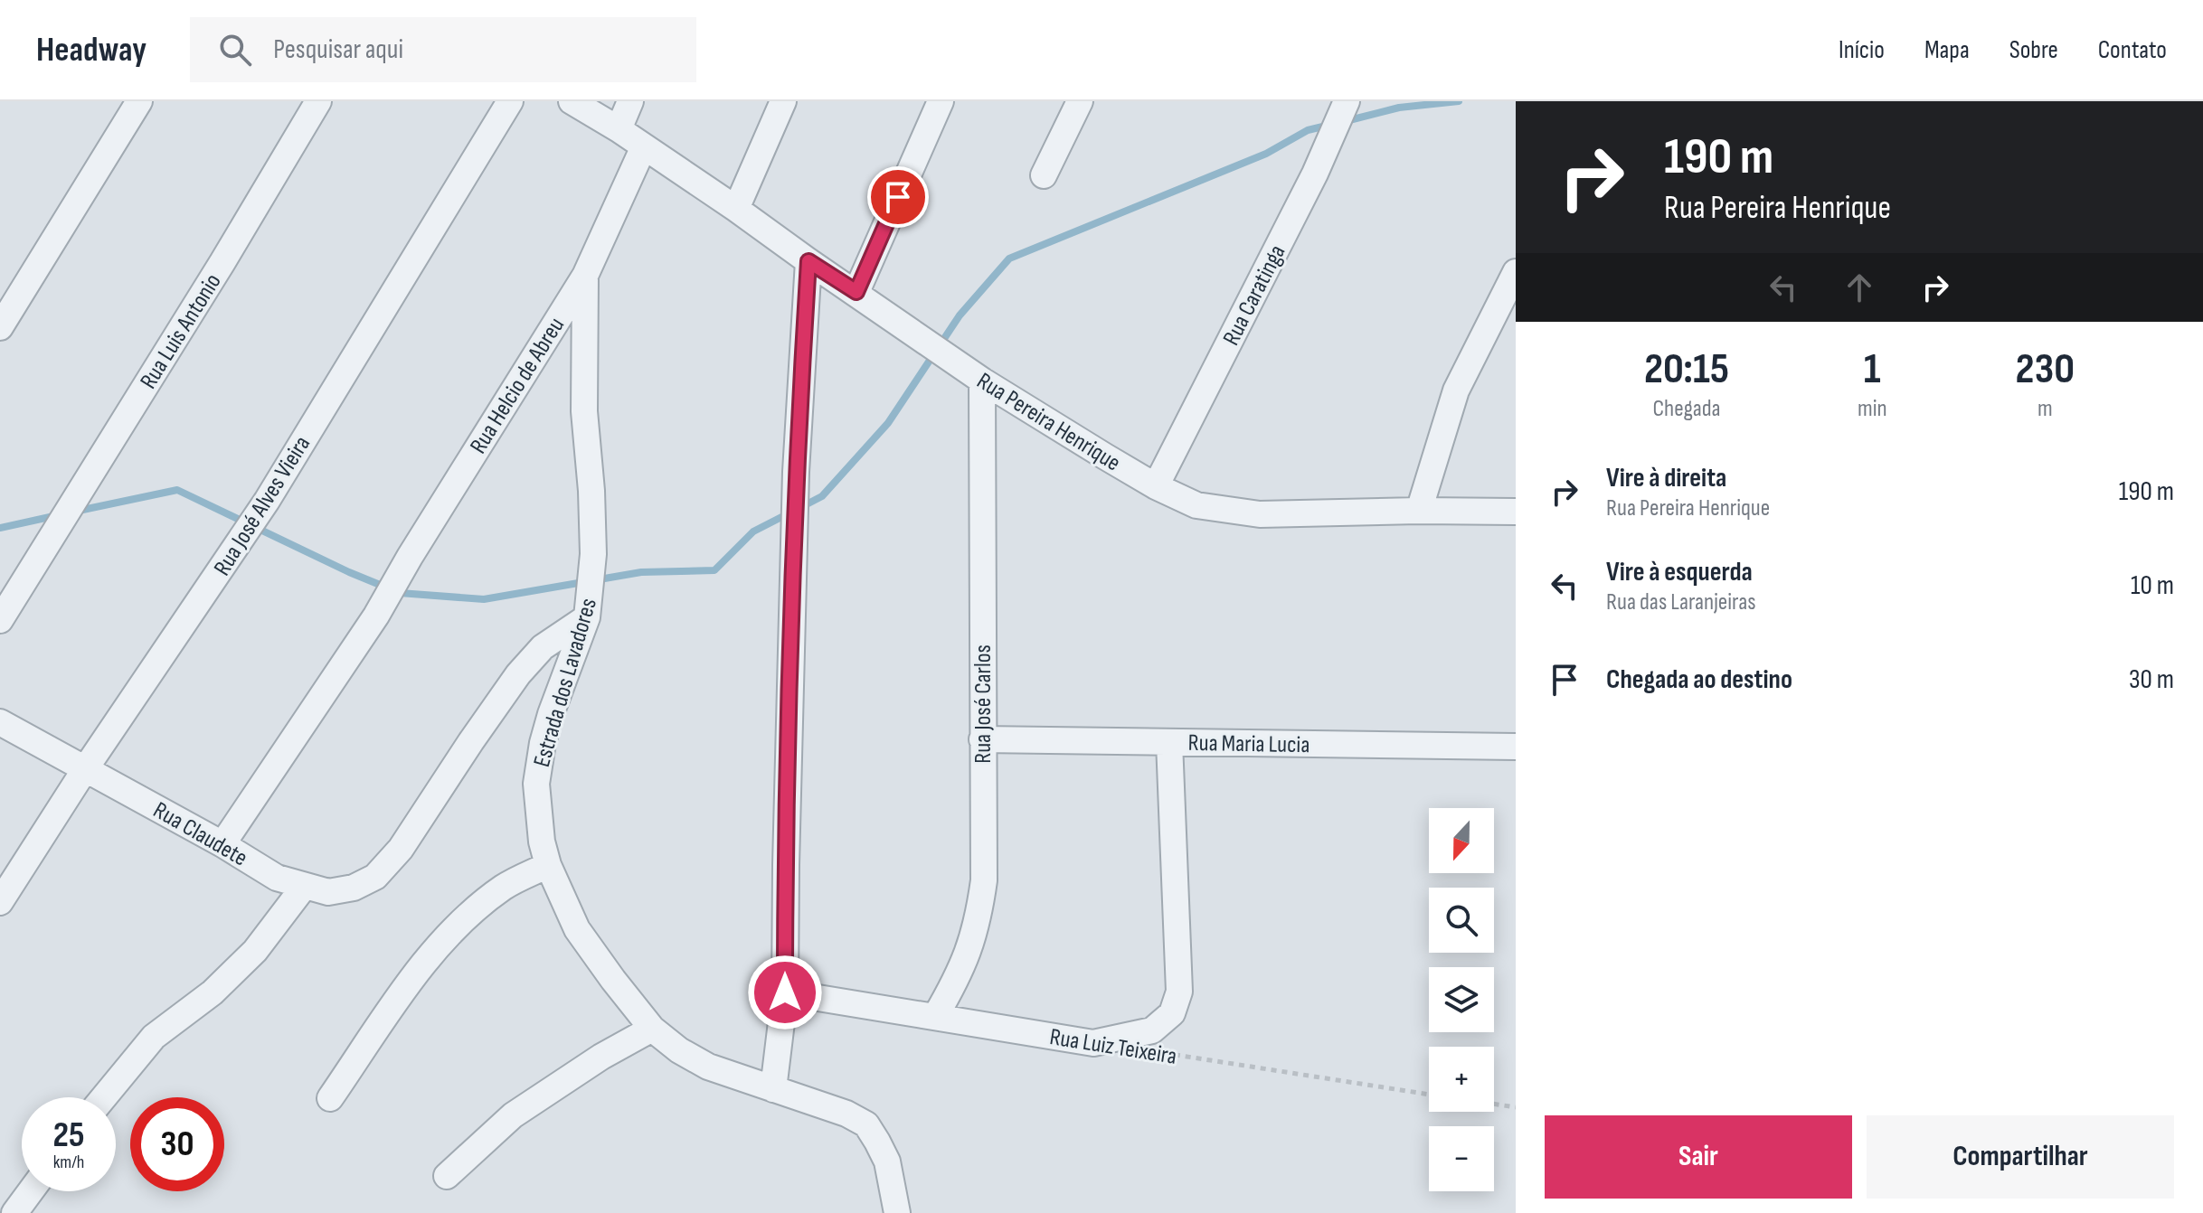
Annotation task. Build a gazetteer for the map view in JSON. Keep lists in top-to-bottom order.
{
  "streets": {
    "street": [
      "Rua Caratinga",
      "Rua Luis Antonio",
      "Rua Helcio de Abreu",
      "Rua Pereira Henrique",
      "Rua José Alves Vieira",
      "Estrada dos Lavadores",
      "Rua José Carlos",
      "Rua Maria Lucia",
      "Rua Claudete",
      "Rua Luiz Teixeira"
    ]
  },
  "crossings": [
    ["Rua Caratinga", "Rua Pereira Henrique"],
    ["Rua Helcio de Abreu", "Rua Pereira Henrique"],
    ["Rua Helcio de Abreu", "Estrada dos Lavadores"],
    ["Rua Helcio de Abreu", "Rua Claudete"],
    ["Rua Pereira Henrique", "Rua José Carlos"],
    ["Rua José Alves Vieira", "Rua Claudete"],
    ["Estrada dos Lavadores", "Rua Claudete"],
    ["Rua José Carlos", "Rua Maria Lucia"],
    ["Rua José Carlos", "Rua Luiz Teixeira"],
    ["Rua Maria Lucia", "Rua Luiz Teixeira"]
  ],
  "north": "bottom",
  "page": {
    "header": "Headway",
    "search": "Pesquisar aqui",
    "nav": [
      "Início",
      "Mapa",
      "Sobre",
      "Contato"
    ],
    "turn": ["190 m", "Rua Pereira Henrique"],
    "eta": [
      "20:15",
      "Chegada",
      "1",
      "min",
      "230",
      "m"
    ],
    "list": [
      {
        "name": "Vire à direita",
        "note": "Rua Pereira Henrique",
        "value": "190 m"
      },
      {
        "name": "Vire à esquerda",
        "note": "Rua das Laranjeiras",
        "value": "10 m"
      },
      {
        "name": "Chegada ao destino",
        "value": "30 m"
      }
    ],
    "map_buttons": ["+", "−"],
    "speed": "25 km/h",
    "limit": "30",
    "buttons": ["Sair", "Compartilhar"]
  }
}
